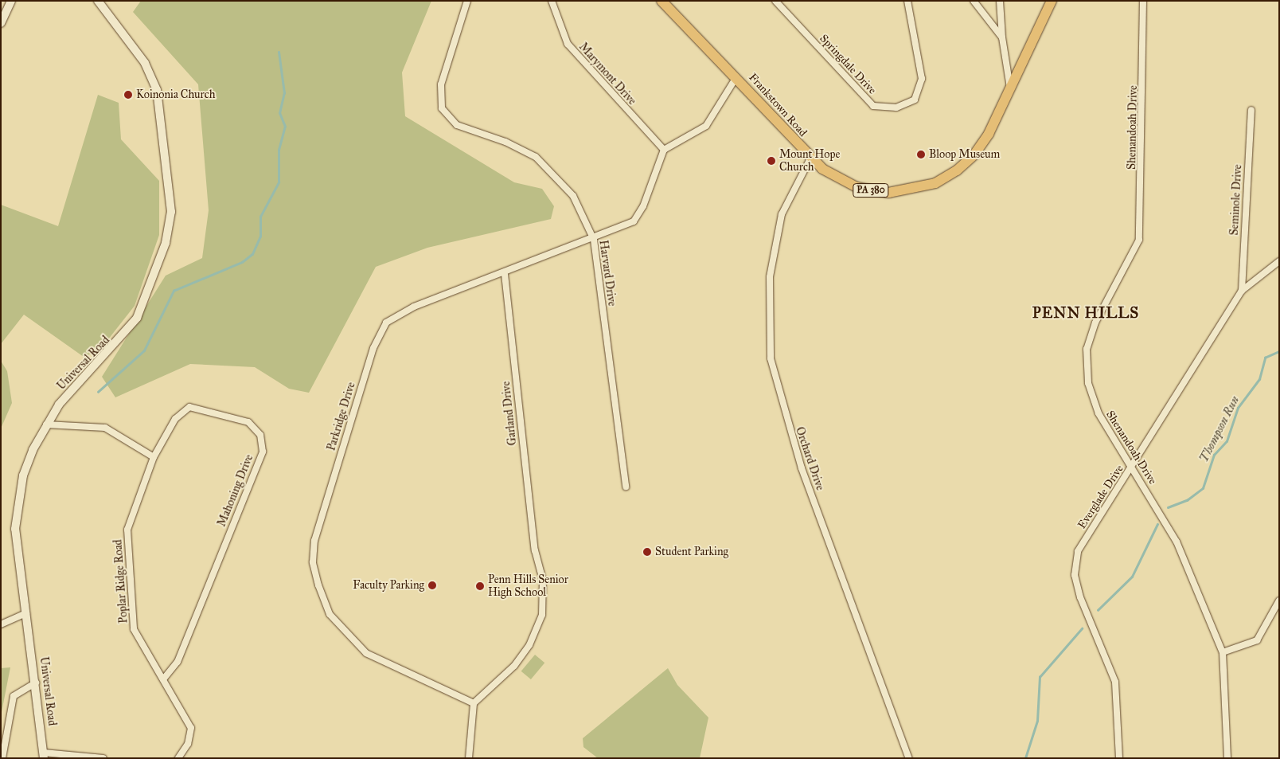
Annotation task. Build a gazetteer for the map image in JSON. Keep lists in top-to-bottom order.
{
  "streets": {
    "main road": ["Frankstown Road", "PA 380"],
    "street": [
      "Springdale Drive",
      "Marymont Drive",
      "Shenandoah Drive",
      "Seminole Drive",
      "Harvard Drive",
      "Universal Road",
      "Garland Drive",
      "Parkridge Drive",
      "Orchard Drive",
      "Mahoning Drive",
      "Everglade Drive",
      "Poplar Ridge Road"
    ]
  },
  "crossings": [
    ["Marymont Drive", "Parkridge Drive"],
    ["Frankstown Road", "Orchard Drive"],
    ["Shenandoah Drive", "Everglade Drive"],
    ["Seminole Drive", "Everglade Drive"],
    ["Harvard Drive", "Parkridge Drive"],
    ["Garland Drive", "Parkridge Drive"],
    ["Mahoning Drive", "Poplar Ridge Road"]
  ],
  "districts": ["PENN HILLS"],
  "water": ["Thompson Run"],
  "places": [
    "Koinonia Church",
    "Bloop Museum",
    "Mount Hope Church",
    "Student Parking",
    "Faculty Parking",
    "Penn Hills Senior High School"
  ]
}
